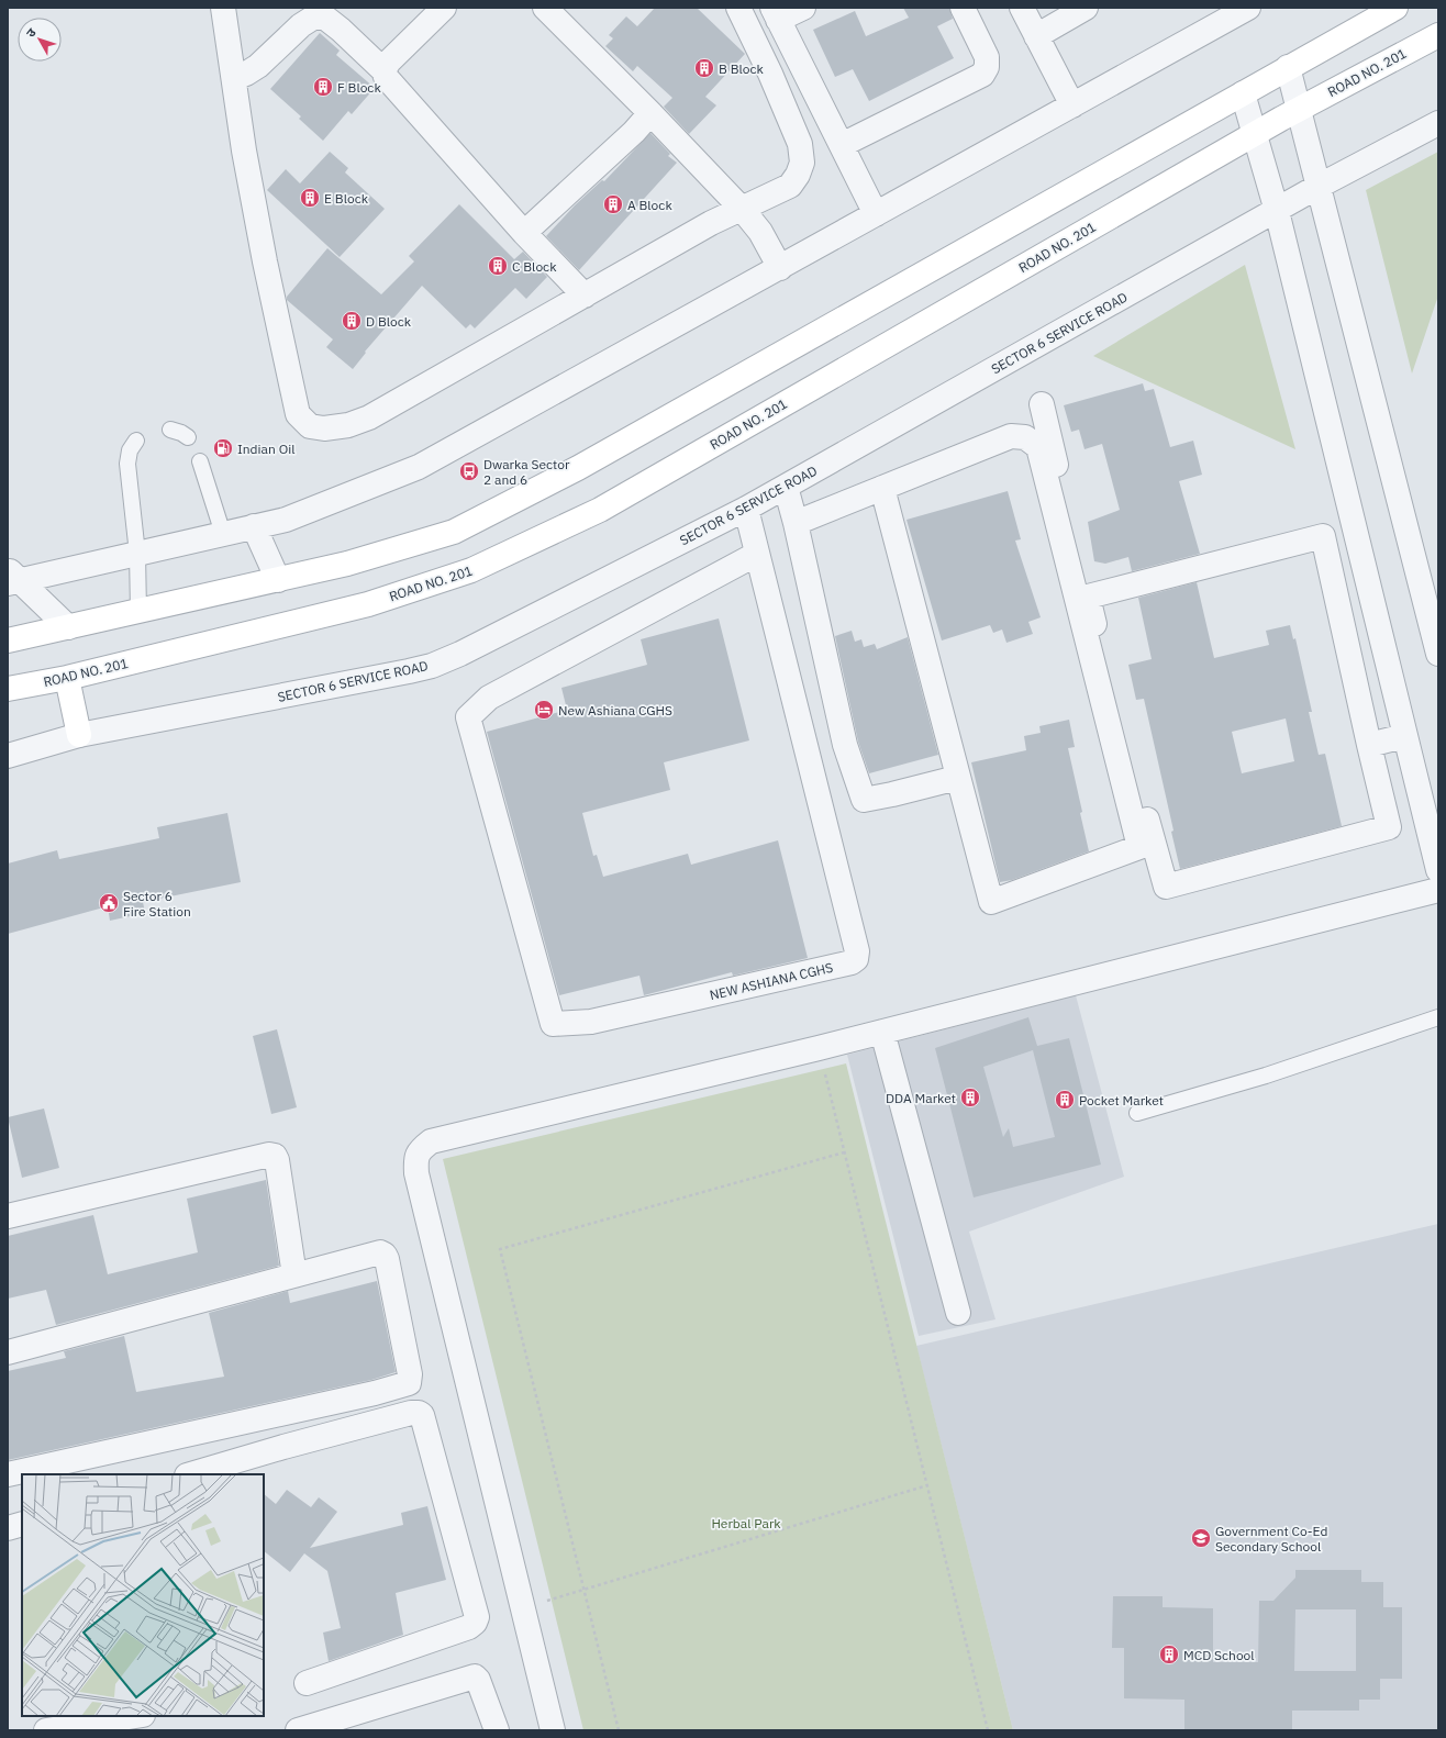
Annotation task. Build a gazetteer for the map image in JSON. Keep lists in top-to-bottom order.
{
  "streets": {
    "main road": ["ROAD NO. 201"],
    "street": ["SECTOR 6 SERVICE ROAD", "NEW ASHIANA CGHS"]
  },
  "parks": ["Herbal Park"],
  "places": {
    "building": [
      "B Block",
      "F Block",
      "E Block",
      "A Block",
      "C Block",
      "D Block",
      "DDA Market",
      "Pocket Market",
      "MCD School"
    ],
    "fuel station": ["Indian Oil"],
    "bus stop": ["Dwarka Sector 2 and 6"],
    "hotel": ["New Ashiana CGHS"],
    "public building": ["Sector 6 Fire Station"],
    "school or university": ["Government Co-Ed Secondary School"]
  },
  "north": "top left"
}
